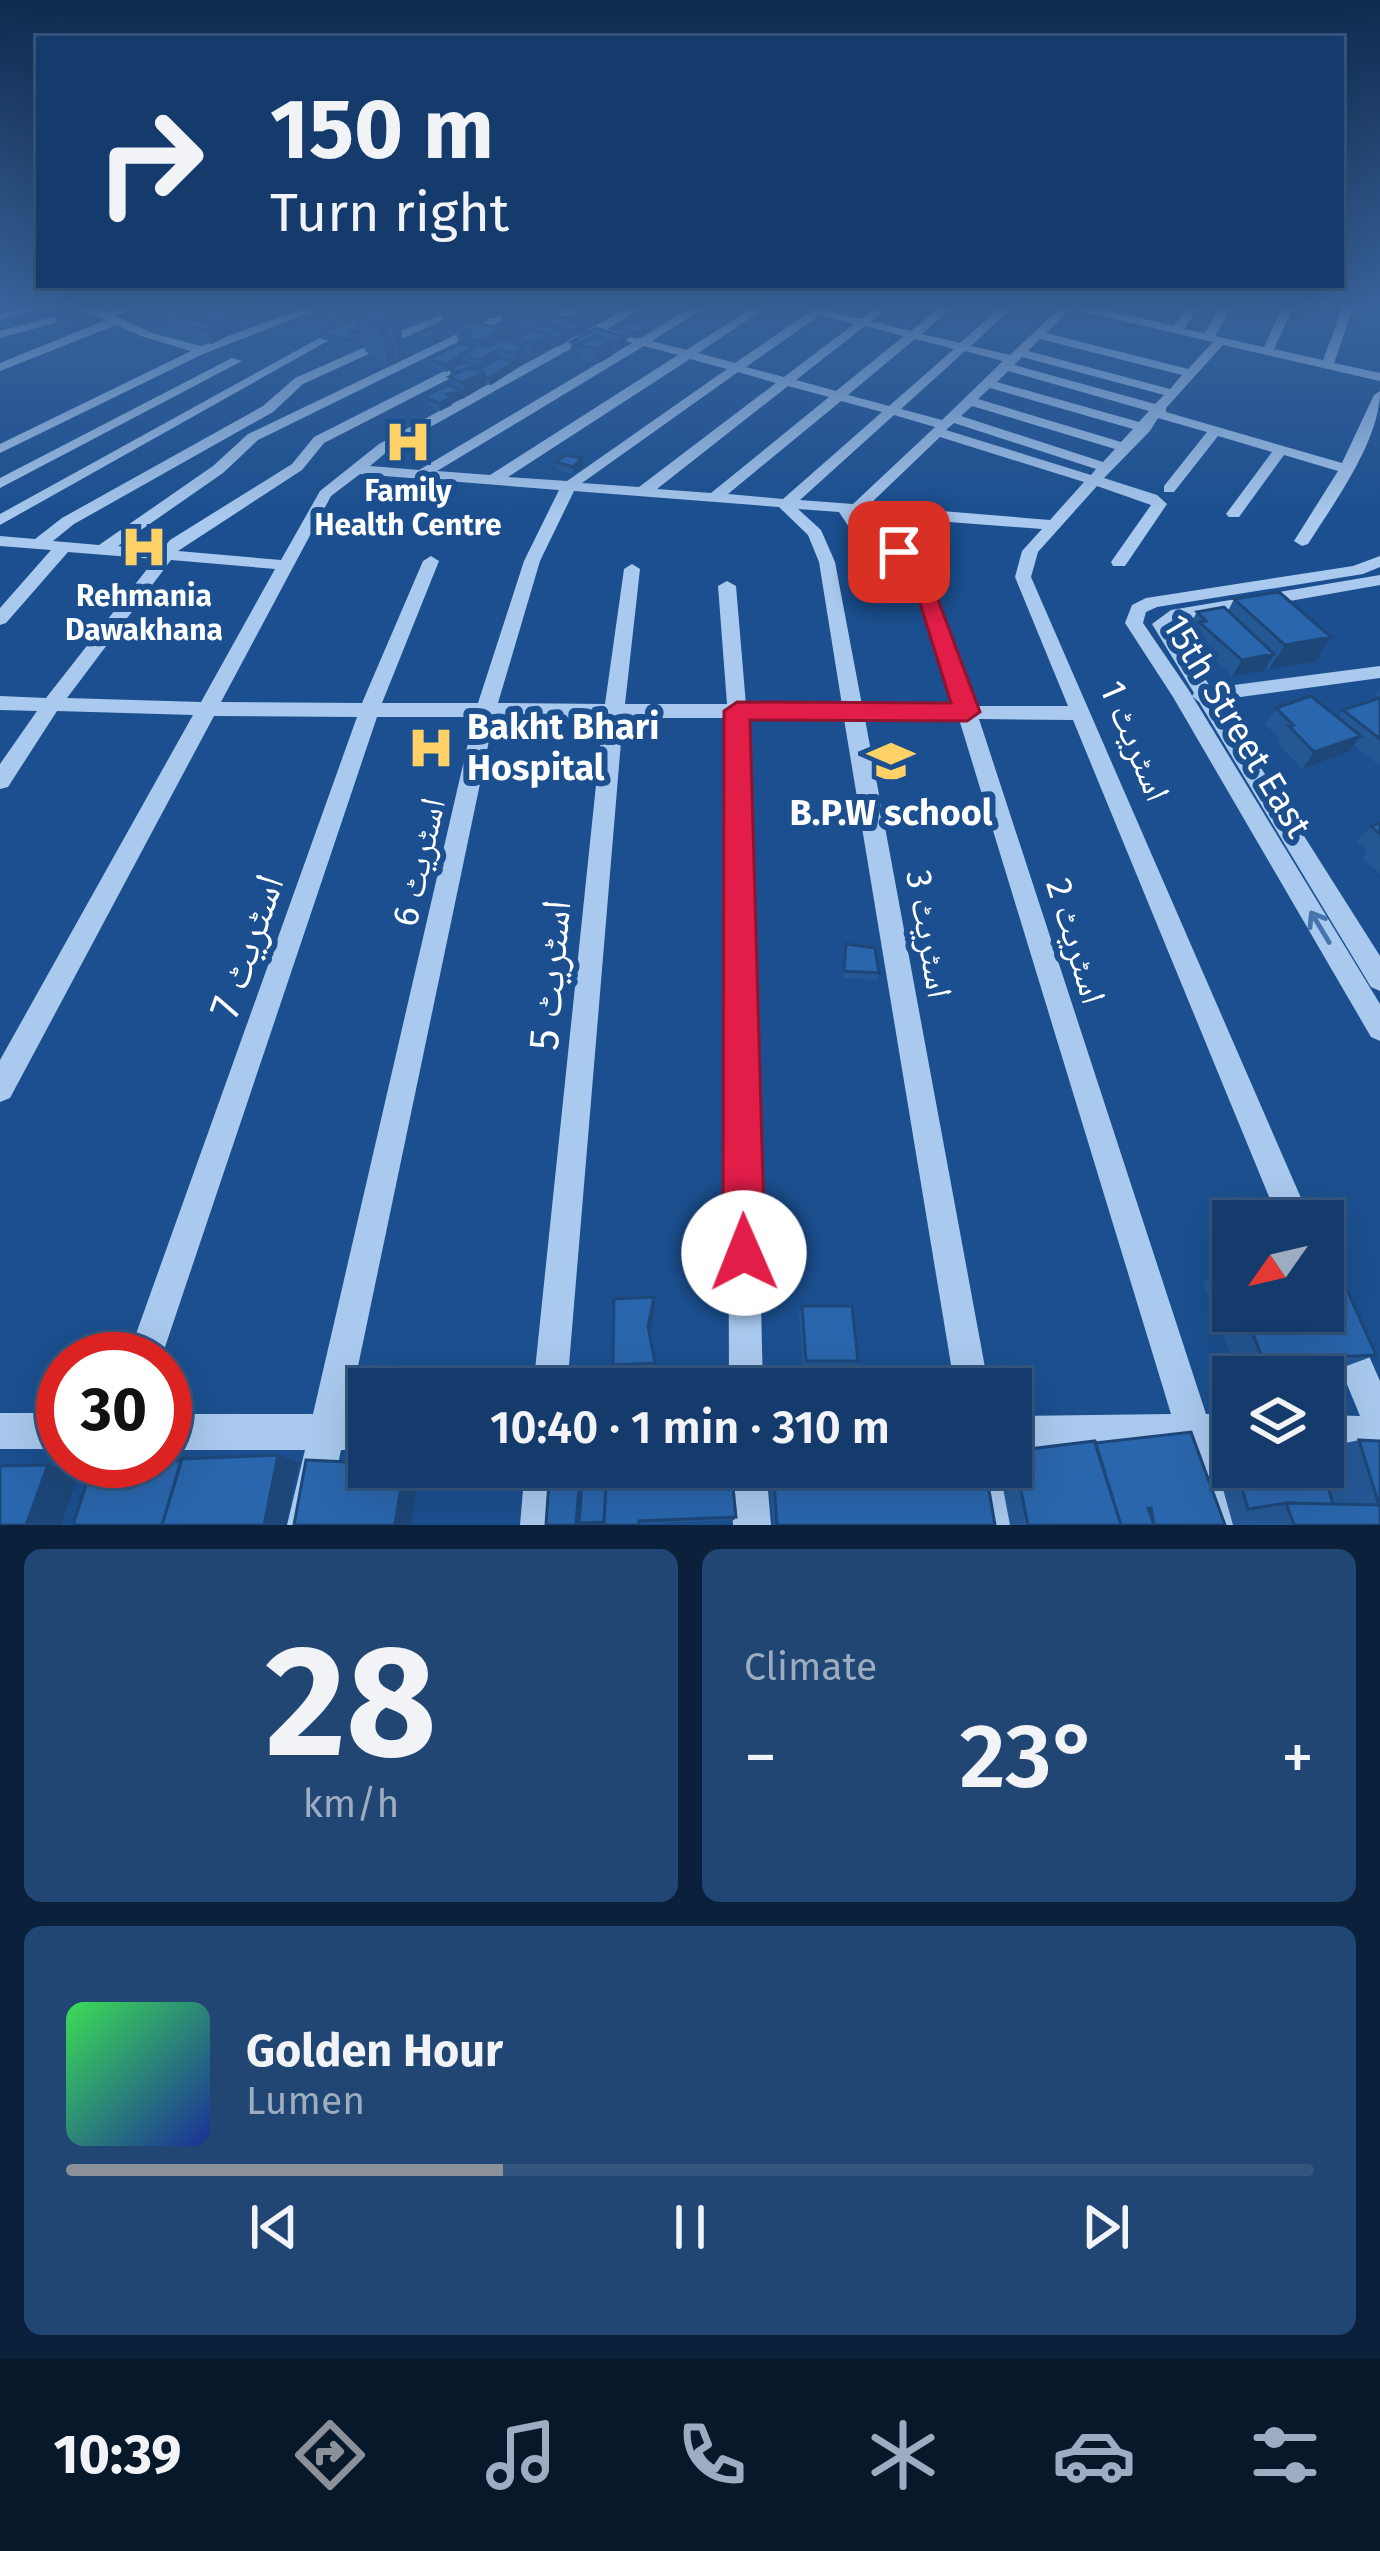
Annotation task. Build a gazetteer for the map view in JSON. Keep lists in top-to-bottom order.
{
  "streets": {
    "street": [
      "15th Street East",
      "اسٹریٹ 1",
      "اسٹریٹ 6",
      "اسٹریٹ 3",
      "اسٹریٹ 2",
      "اسٹریٹ 7",
      "اسٹریٹ 5"
    ]
  },
  "places": {
    "hospital": ["Family Health Centre", "Rehmania Dawakhana", "Bakht Bhari Hospital"],
    "school or university": ["B.P.W school"]
  },
  "north": "bottom left",
  "page": {
    "turn": ["150 m", "Turn right"],
    "limit": "30",
    "trip": "10:40 · 1 min · 310 m",
    "tile": [
      ["28", "km/h"],
      "Climate"
    ],
    "heat": ["−", "23°", "+"],
    "song": ["Golden Hour", "Lumen"],
    "tabs": "10:39"
  }
}
